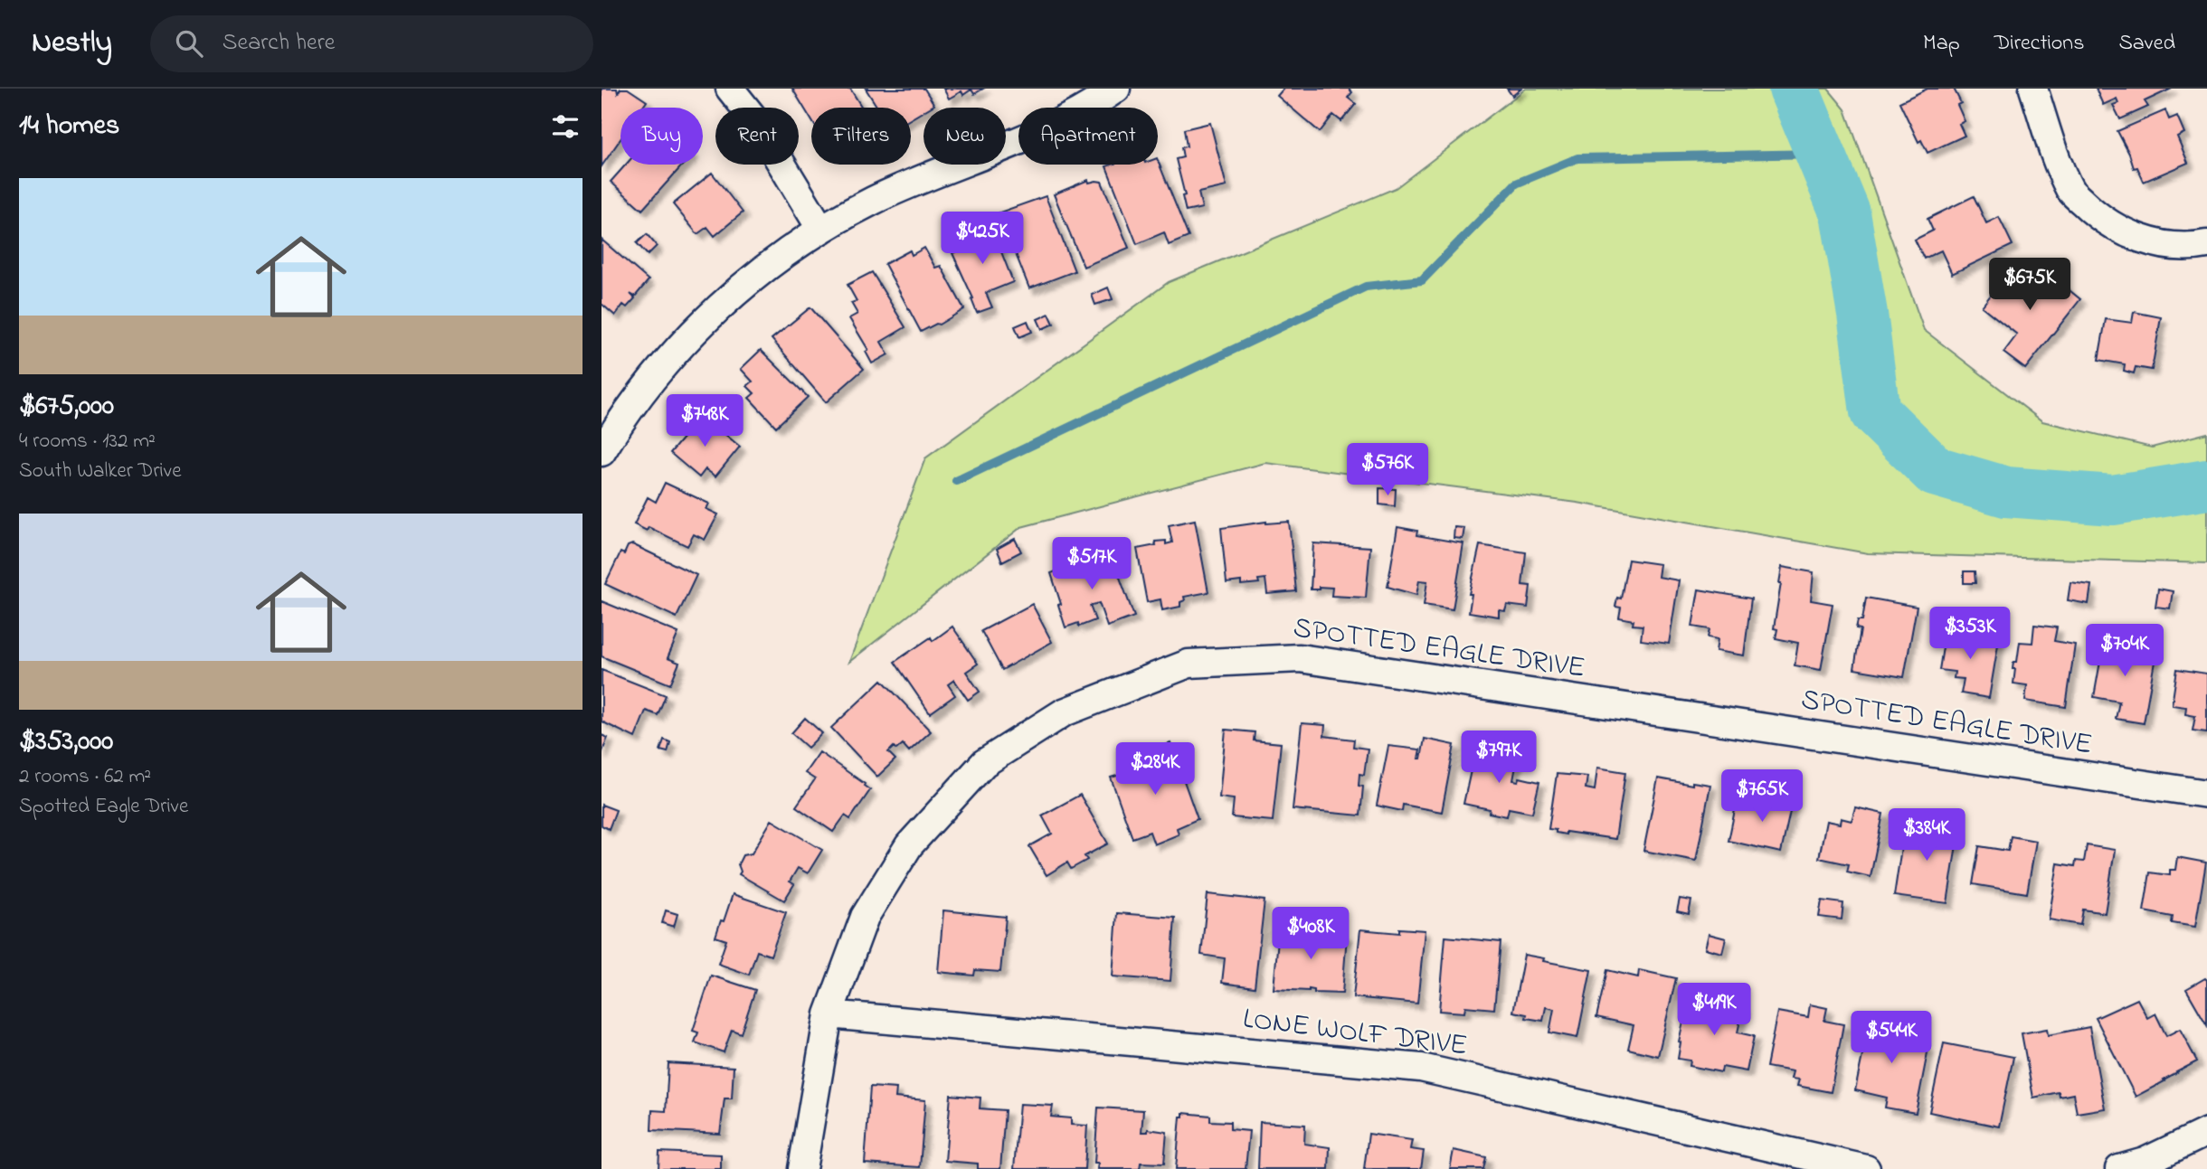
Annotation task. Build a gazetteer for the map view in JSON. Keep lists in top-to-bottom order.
{
  "streets": {
    "street": ["SPOTTED EAGLE DRIVE", "LONE WOLF DRIVE"]
  },
  "crossings": [
    ["SPOTTED EAGLE DRIVE", "LONE WOLF DRIVE"]
  ],
  "page": {
    "header": "Nestly",
    "search": "Search here",
    "nav": ["Map", "Directions", "Saved"],
    "heading": "14 homes",
    "chip": [
      "Buy",
      "Rent",
      "Filters",
      "New",
      "Apartment"
    ],
    "list": [
      {
        "name": "$675,000",
        "note": "4 rooms · 132 m² · South Walker Drive"
      },
      {
        "name": "$353,000",
        "note": "2 rooms · 62 m² · Spotted Eagle Drive"
      }
    ],
    "price": [
      "$425K",
      "$675K",
      "$748K",
      "$576K",
      "$517K",
      "$353K",
      "$704K",
      "$797K",
      "$284K",
      "$765K",
      "$384K",
      "$408K",
      "$419K",
      "$544K"
    ]
  }
}
